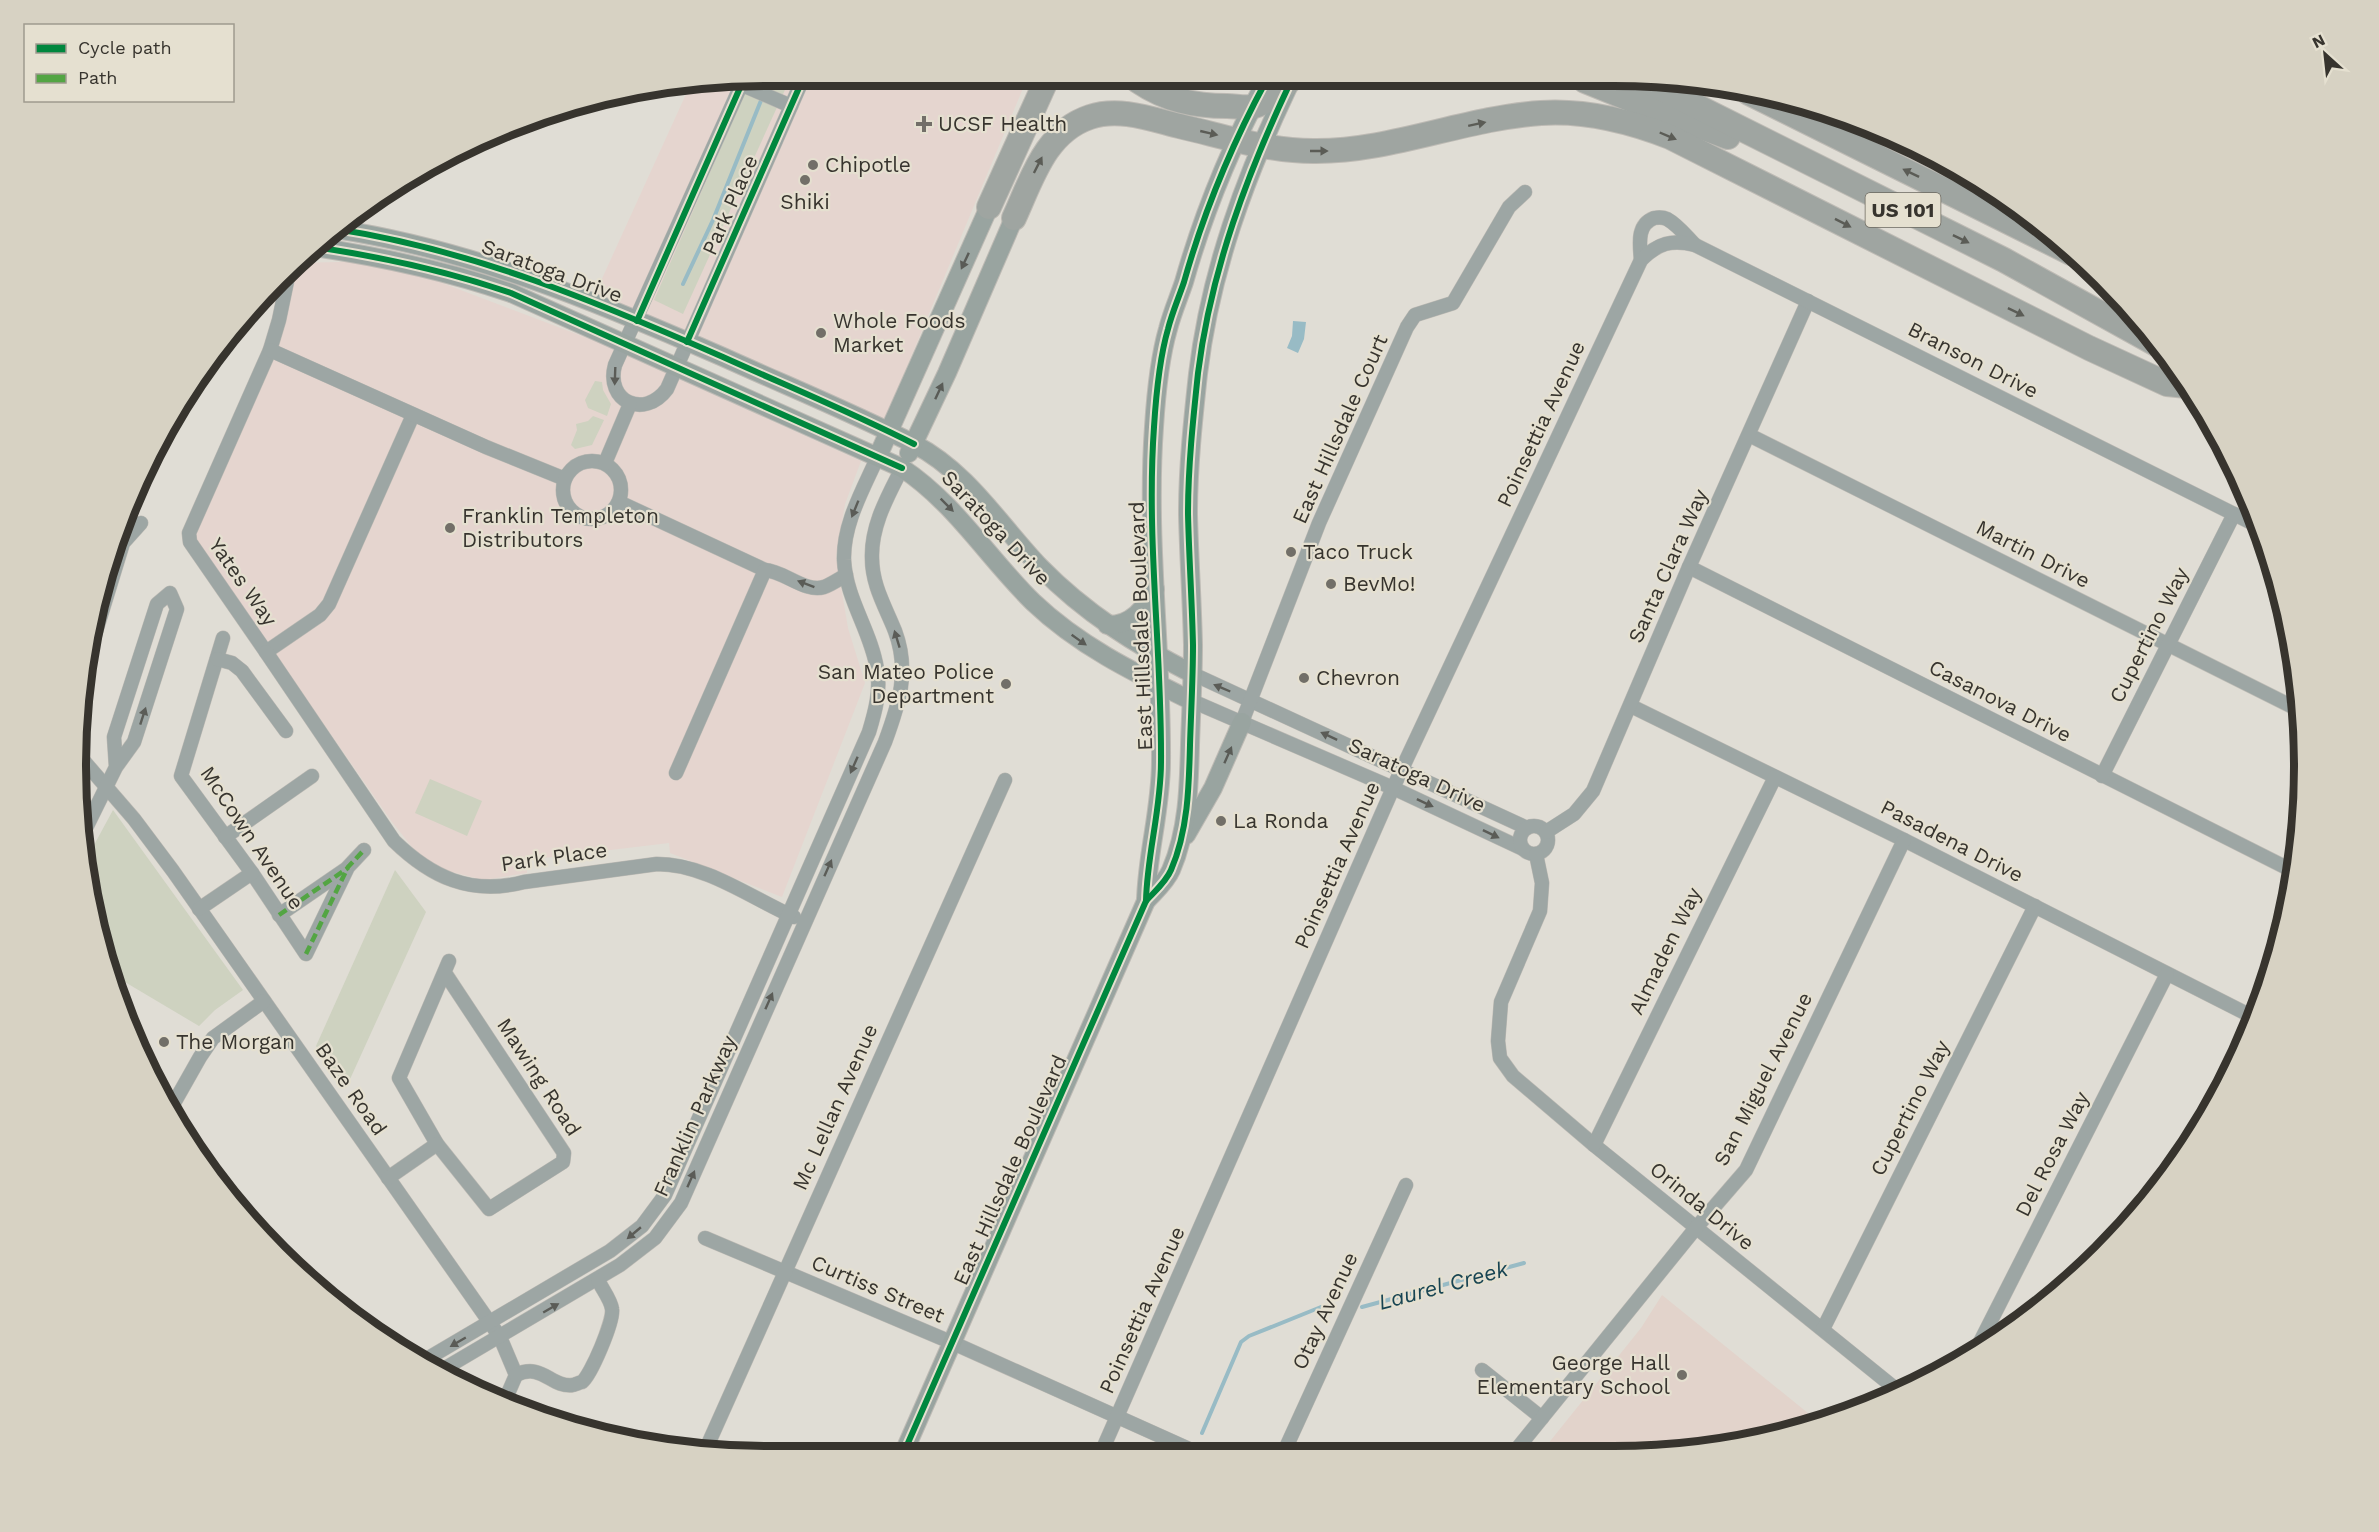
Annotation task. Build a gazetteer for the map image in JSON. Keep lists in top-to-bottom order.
{
  "streets": {
    "highway": ["US 101"],
    "main road": ["Saratoga Drive", "East Hillsdale Boulevard"],
    "street": [
      "Park Place",
      "Branson Drive",
      "Poinsettia Avenue",
      "East Hillsdale Court",
      "Martin Drive",
      "Santa Clara Way",
      "Yates Way",
      "Cupertino Way",
      "Casanova Drive",
      "McCown Avenue",
      "Pasadena Drive",
      "Almaden Way",
      "Mawing Road",
      "San Miguel Avenue",
      "Baze Road",
      "Mc Lellan Avenue",
      "Franklin Parkway",
      "Del Rosa Way",
      "Orinda Drive",
      "Curtiss Street",
      "Otay Avenue"
    ]
  },
  "crossings": [
    ["Park Place", "Saratoga Drive"],
    ["Park Place", "Yates Way"],
    ["Park Place", "Franklin Parkway"],
    ["Saratoga Drive", "Poinsettia Avenue"],
    ["Saratoga Drive", "East Hillsdale Court"],
    ["Saratoga Drive", "Santa Clara Way"],
    ["Saratoga Drive", "East Hillsdale Boulevard"],
    ["Saratoga Drive", "Franklin Parkway"],
    ["Saratoga Drive", "Orinda Drive"],
    ["Branson Drive", "Poinsettia Avenue"],
    ["Branson Drive", "Santa Clara Way"],
    ["Branson Drive", "Cupertino Way"],
    ["Poinsettia Avenue", "Curtiss Street"],
    ["Martin Drive", "Santa Clara Way"],
    ["Martin Drive", "Cupertino Way"],
    ["Santa Clara Way", "Casanova Drive"],
    ["Santa Clara Way", "Pasadena Drive"],
    ["Santa Clara Way", "Orinda Drive"],
    ["East Hillsdale Boulevard", "Curtiss Street"],
    ["Cupertino Way", "Casanova Drive"],
    ["Cupertino Way", "Pasadena Drive"],
    ["Cupertino Way", "Orinda Drive"],
    ["Pasadena Drive", "Almaden Way"],
    ["Pasadena Drive", "San Miguel Avenue"],
    ["Pasadena Drive", "Del Rosa Way"],
    ["Almaden Way", "Orinda Drive"],
    ["San Miguel Avenue", "Orinda Drive"],
    ["Baze Road", "Franklin Parkway"],
    ["Mc Lellan Avenue", "Curtiss Street"]
  ],
  "water": ["Laurel Creek"],
  "places": {
    "health": ["UCSF Health"],
    "other": [
      "Chipotle",
      "Shiki",
      "Whole Foods Market",
      "Franklin Templeton Distributors",
      "Taco Truck",
      "BevMo!",
      "Chevron",
      "San Mateo Police Department",
      "La Ronda",
      "The Morgan",
      "George Hall Elementary School"
    ]
  },
  "legend": ["Cycle path", "Path"],
  "north": "top left"
}
